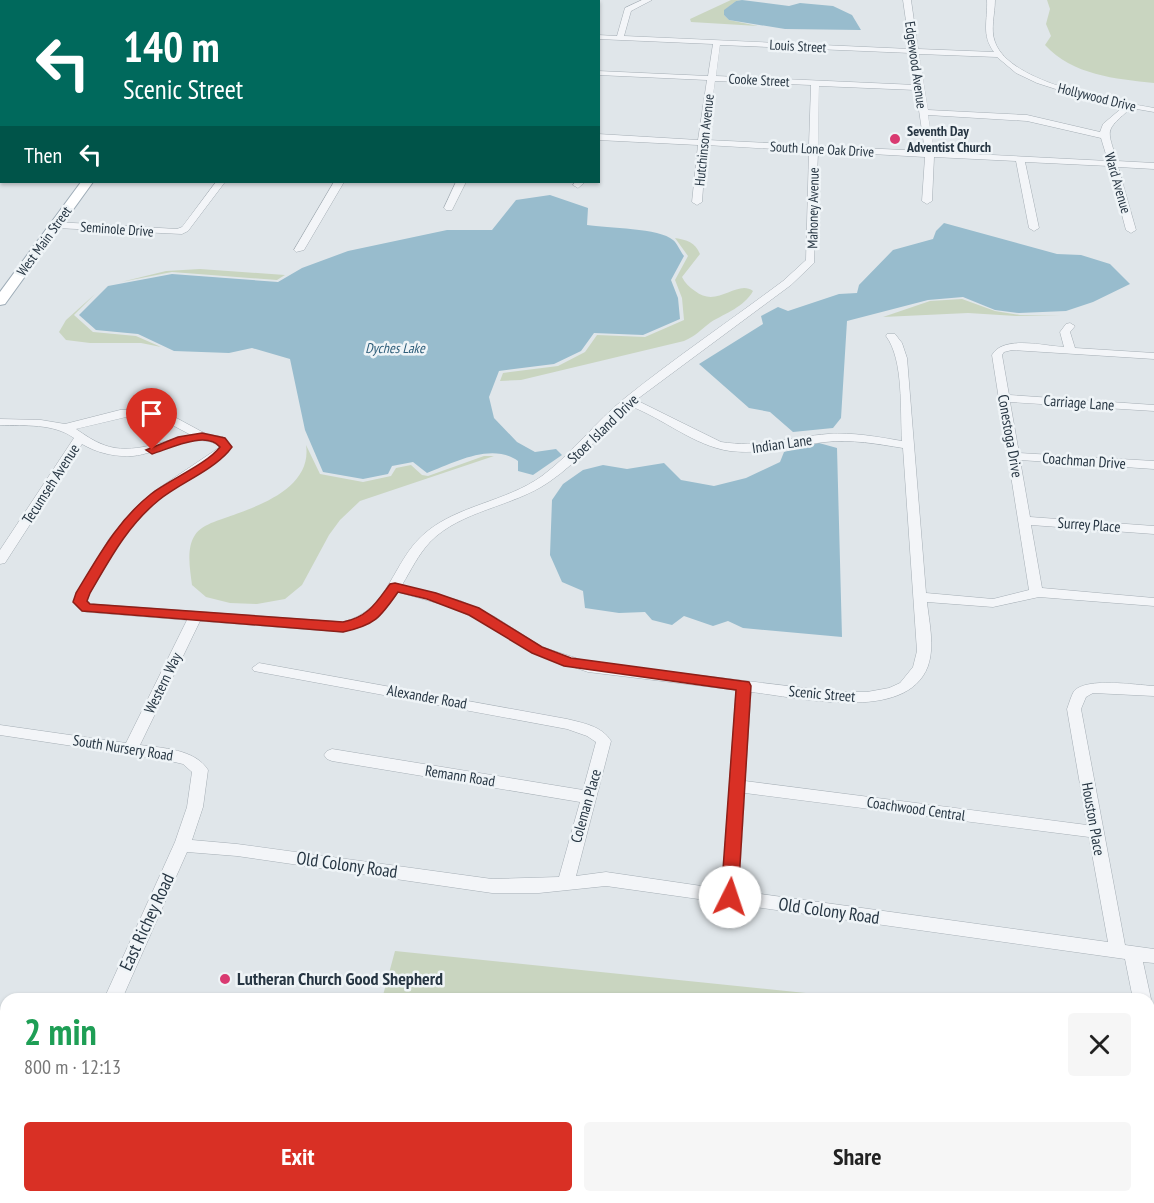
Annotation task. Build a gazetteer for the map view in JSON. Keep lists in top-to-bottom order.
{
  "streets": {
    "main road": ["West Main Street"],
    "street": [
      "Louis Street",
      "Edgewood Avenue",
      "Cooke Street",
      "Hollywood Drive",
      "Hutchinson Avenue",
      "South Lone Oak Drive",
      "Ward Avenue",
      "Mahoney Avenue",
      "Seminole Drive",
      "Carriage Lane",
      "Stoer Island Drive",
      "Conestoga Drive",
      "Indian Lane",
      "Coachman Drive",
      "Tecumseh Avenue",
      "Surrey Place",
      "Western Way",
      "Scenic Street",
      "Alexander Road",
      "South Nursery Road",
      "Remann Road",
      "Coleman Place",
      "Coachwood Central",
      "Houston Place",
      "Old Colony Road",
      "East Richey Road"
    ]
  },
  "crossings": [
    ["Louis Street", "Edgewood Avenue"],
    ["Louis Street", "Hollywood Drive"],
    ["Louis Street", "Hutchinson Avenue"],
    ["Edgewood Avenue", "Cooke Street"],
    ["Edgewood Avenue", "South Lone Oak Drive"],
    ["Cooke Street", "Hutchinson Avenue"],
    ["Cooke Street", "Mahoney Avenue"],
    ["Hutchinson Avenue", "South Lone Oak Drive"],
    ["South Lone Oak Drive", "Ward Avenue"],
    ["South Lone Oak Drive", "Mahoney Avenue"],
    ["Mahoney Avenue", "Stoer Island Drive"],
    ["Seminole Drive", "West Main Street"],
    ["Carriage Lane", "Conestoga Drive"],
    ["Stoer Island Drive", "Indian Lane"],
    ["Stoer Island Drive", "Western Way"],
    ["Stoer Island Drive", "Scenic Street"],
    ["Conestoga Drive", "Coachman Drive"],
    ["Conestoga Drive", "Surrey Place"],
    ["Indian Lane", "Scenic Street"],
    ["Western Way", "South Nursery Road"],
    ["Alexander Road", "Coleman Place"],
    ["South Nursery Road", "Old Colony Road"],
    ["South Nursery Road", "East Richey Road"],
    ["Remann Road", "Coleman Place"],
    ["Coleman Place", "Old Colony Road"],
    ["Coachwood Central", "Houston Place"],
    ["Houston Place", "Old Colony Road"],
    ["Old Colony Road", "East Richey Road"]
  ],
  "water": ["Dyches Lake"],
  "places": ["Seventh Day Adventist Church", "Lutheran Church Good Shepherd"],
  "page": {
    "turn": ["140 m", "Scenic Street"],
    "then": "Then",
    "heading": ["2 min", "800 m · 12:13"],
    "buttons": ["Exit", "Share"]
  }
}
